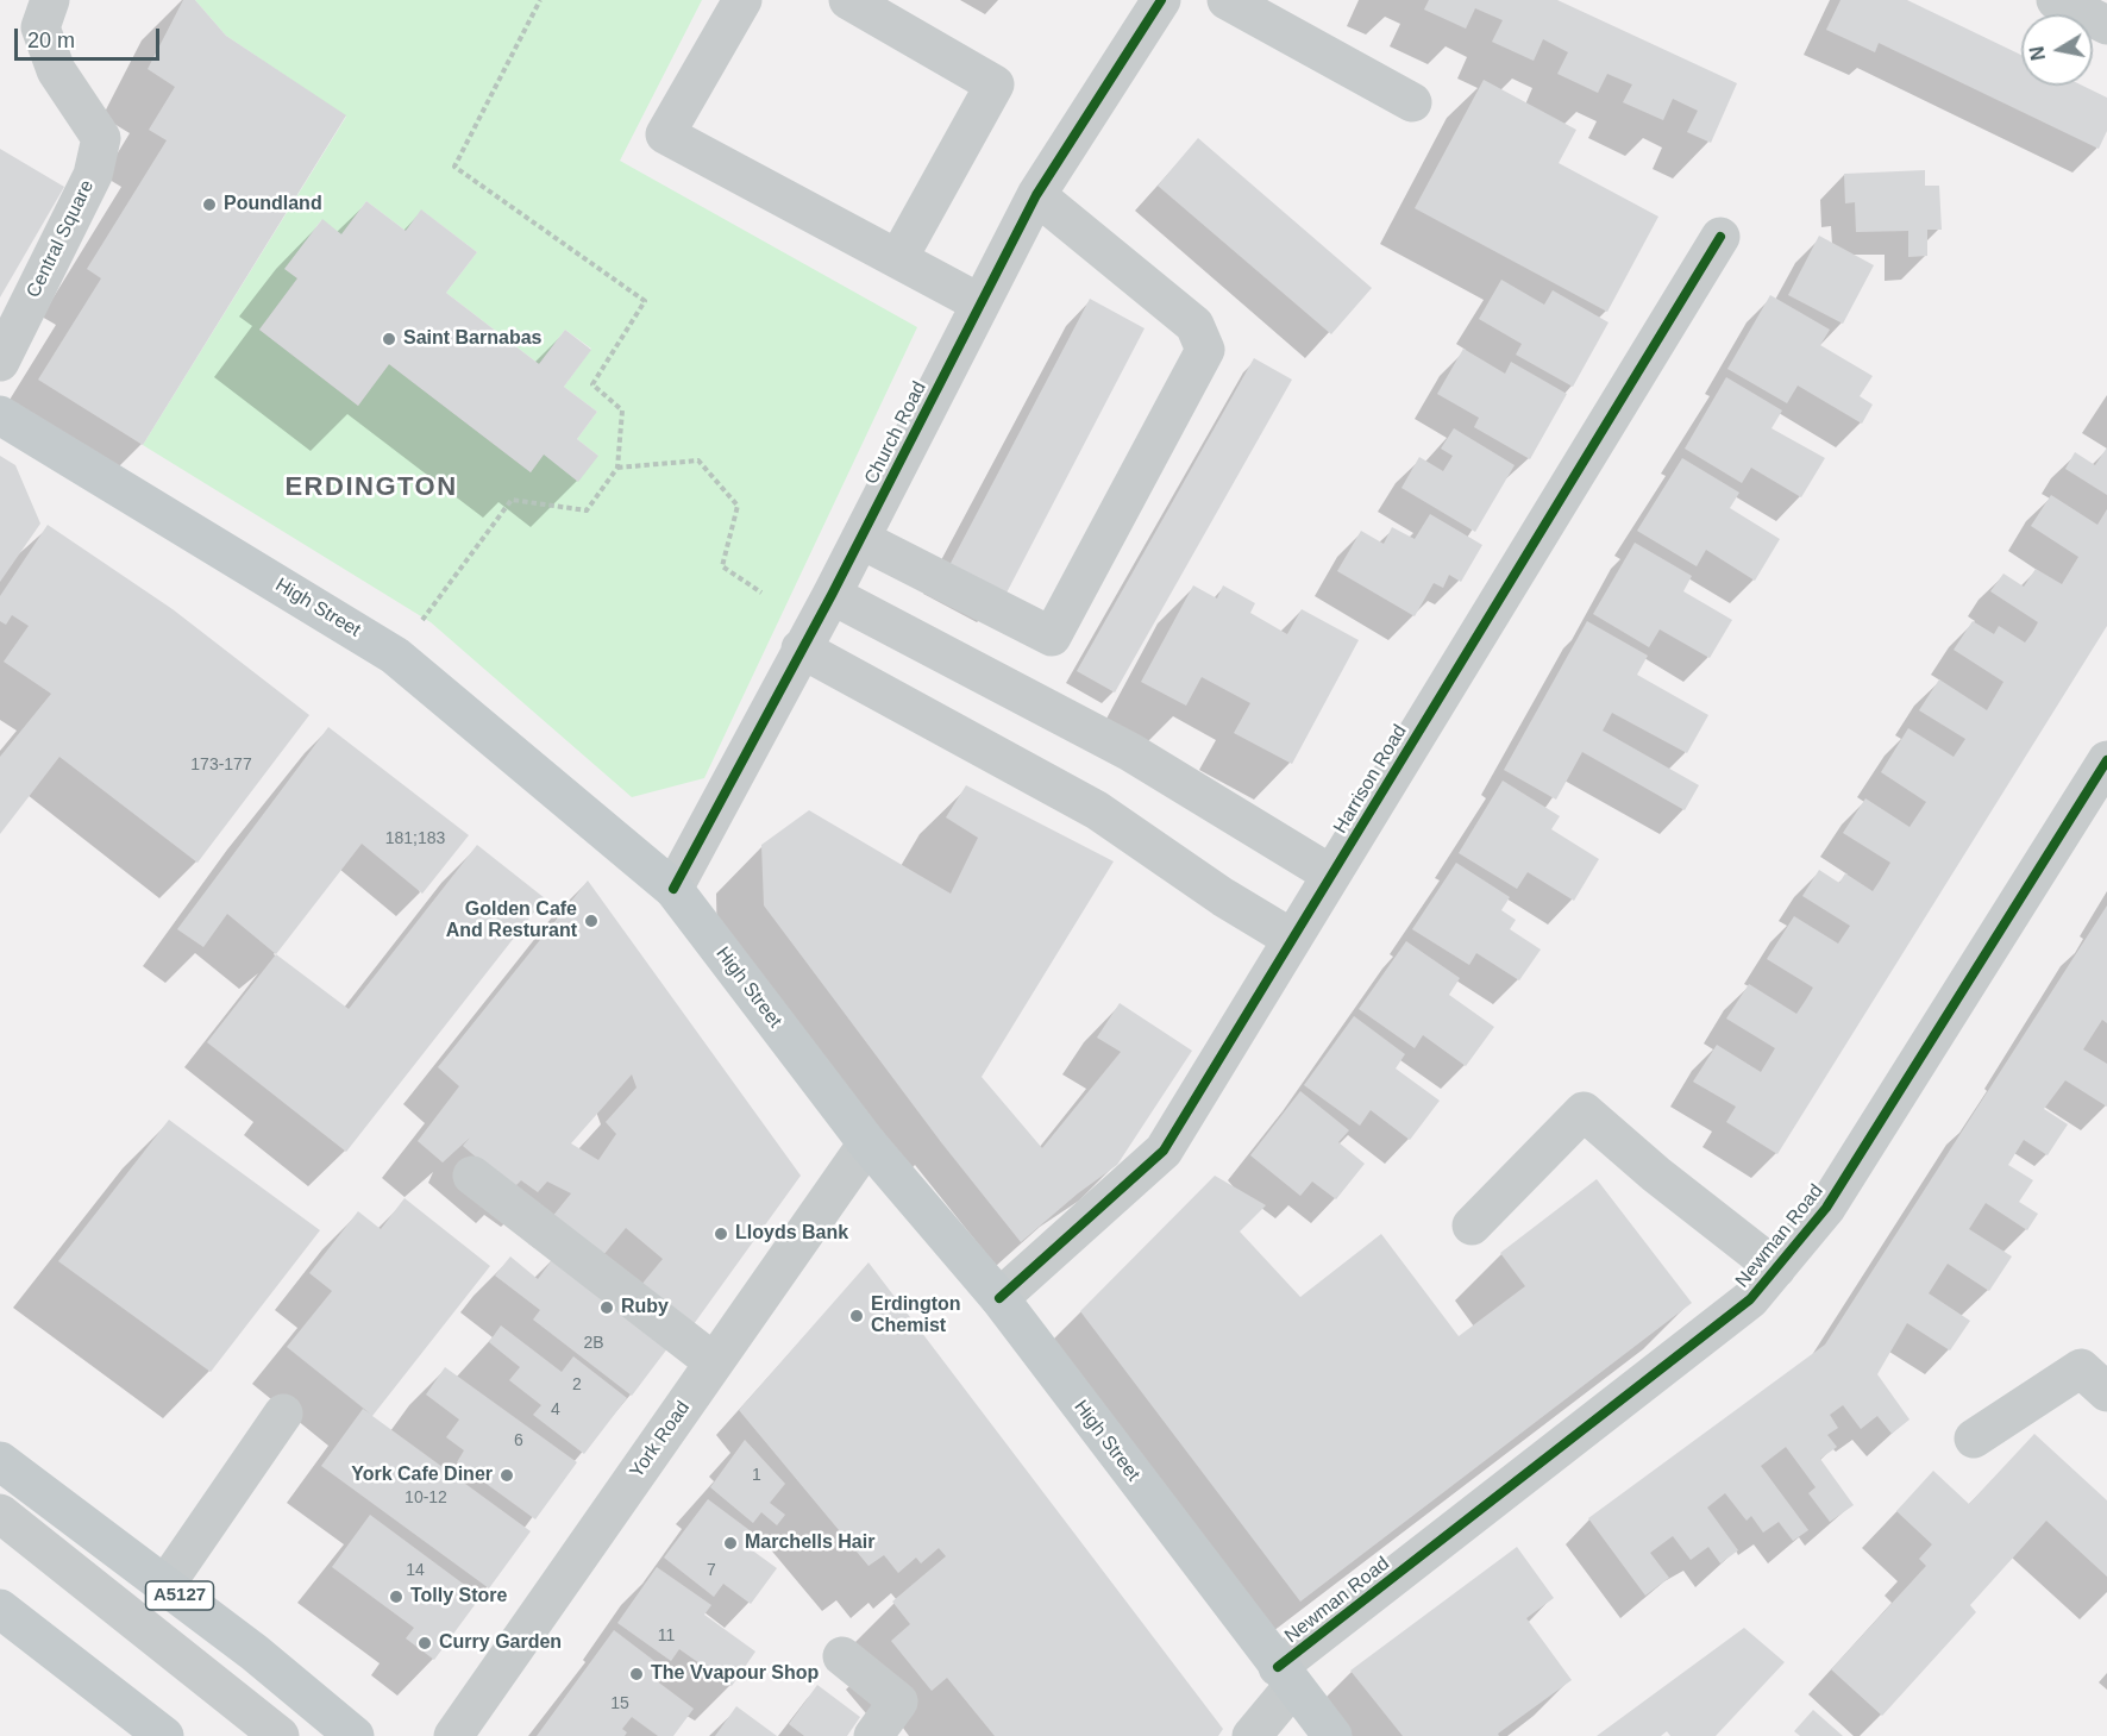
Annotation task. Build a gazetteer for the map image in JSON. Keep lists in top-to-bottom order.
{
  "streets": {
    "main road": ["High Street", "A5127"],
    "street": [
      "Central Square",
      "Church Road",
      "Harrison Road",
      "Newman Road",
      "York Road"
    ]
  },
  "crossings": [
    ["Church Road", "High Street"],
    ["High Street", "Harrison Road"],
    ["High Street", "Newman Road"],
    ["High Street", "York Road"]
  ],
  "districts": ["ERDINGTON"],
  "places": [
    "Poundland",
    "Saint Barnabas",
    "Golden Cafe And Resturant",
    "Lloyds Bank",
    "Ruby",
    "Erdington Chemist",
    "York Cafe Diner",
    "Marchells Hair",
    "Tolly Store",
    "Curry Garden",
    "The Vvapour Shop"
  ],
  "house_numbers": [
    "173-177",
    "181;183",
    "2B",
    "2",
    "4",
    "6",
    "1",
    "10-12",
    "14",
    "7",
    "11",
    "15"
  ],
  "scale_bar": "20 m",
  "north": "left"
}
